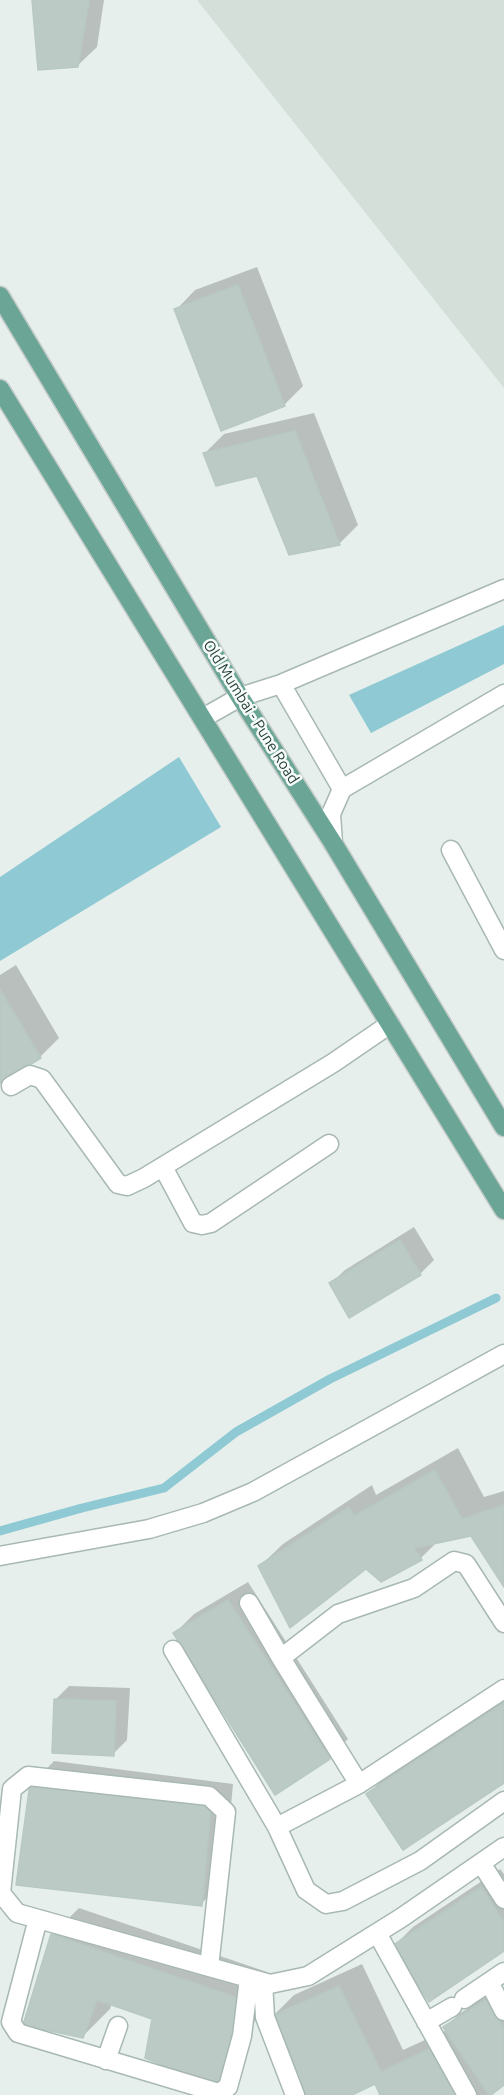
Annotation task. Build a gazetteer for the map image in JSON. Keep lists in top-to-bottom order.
{
  "streets": {
    "main road": ["Old Mumbai - Pune Road"]
  }
}
